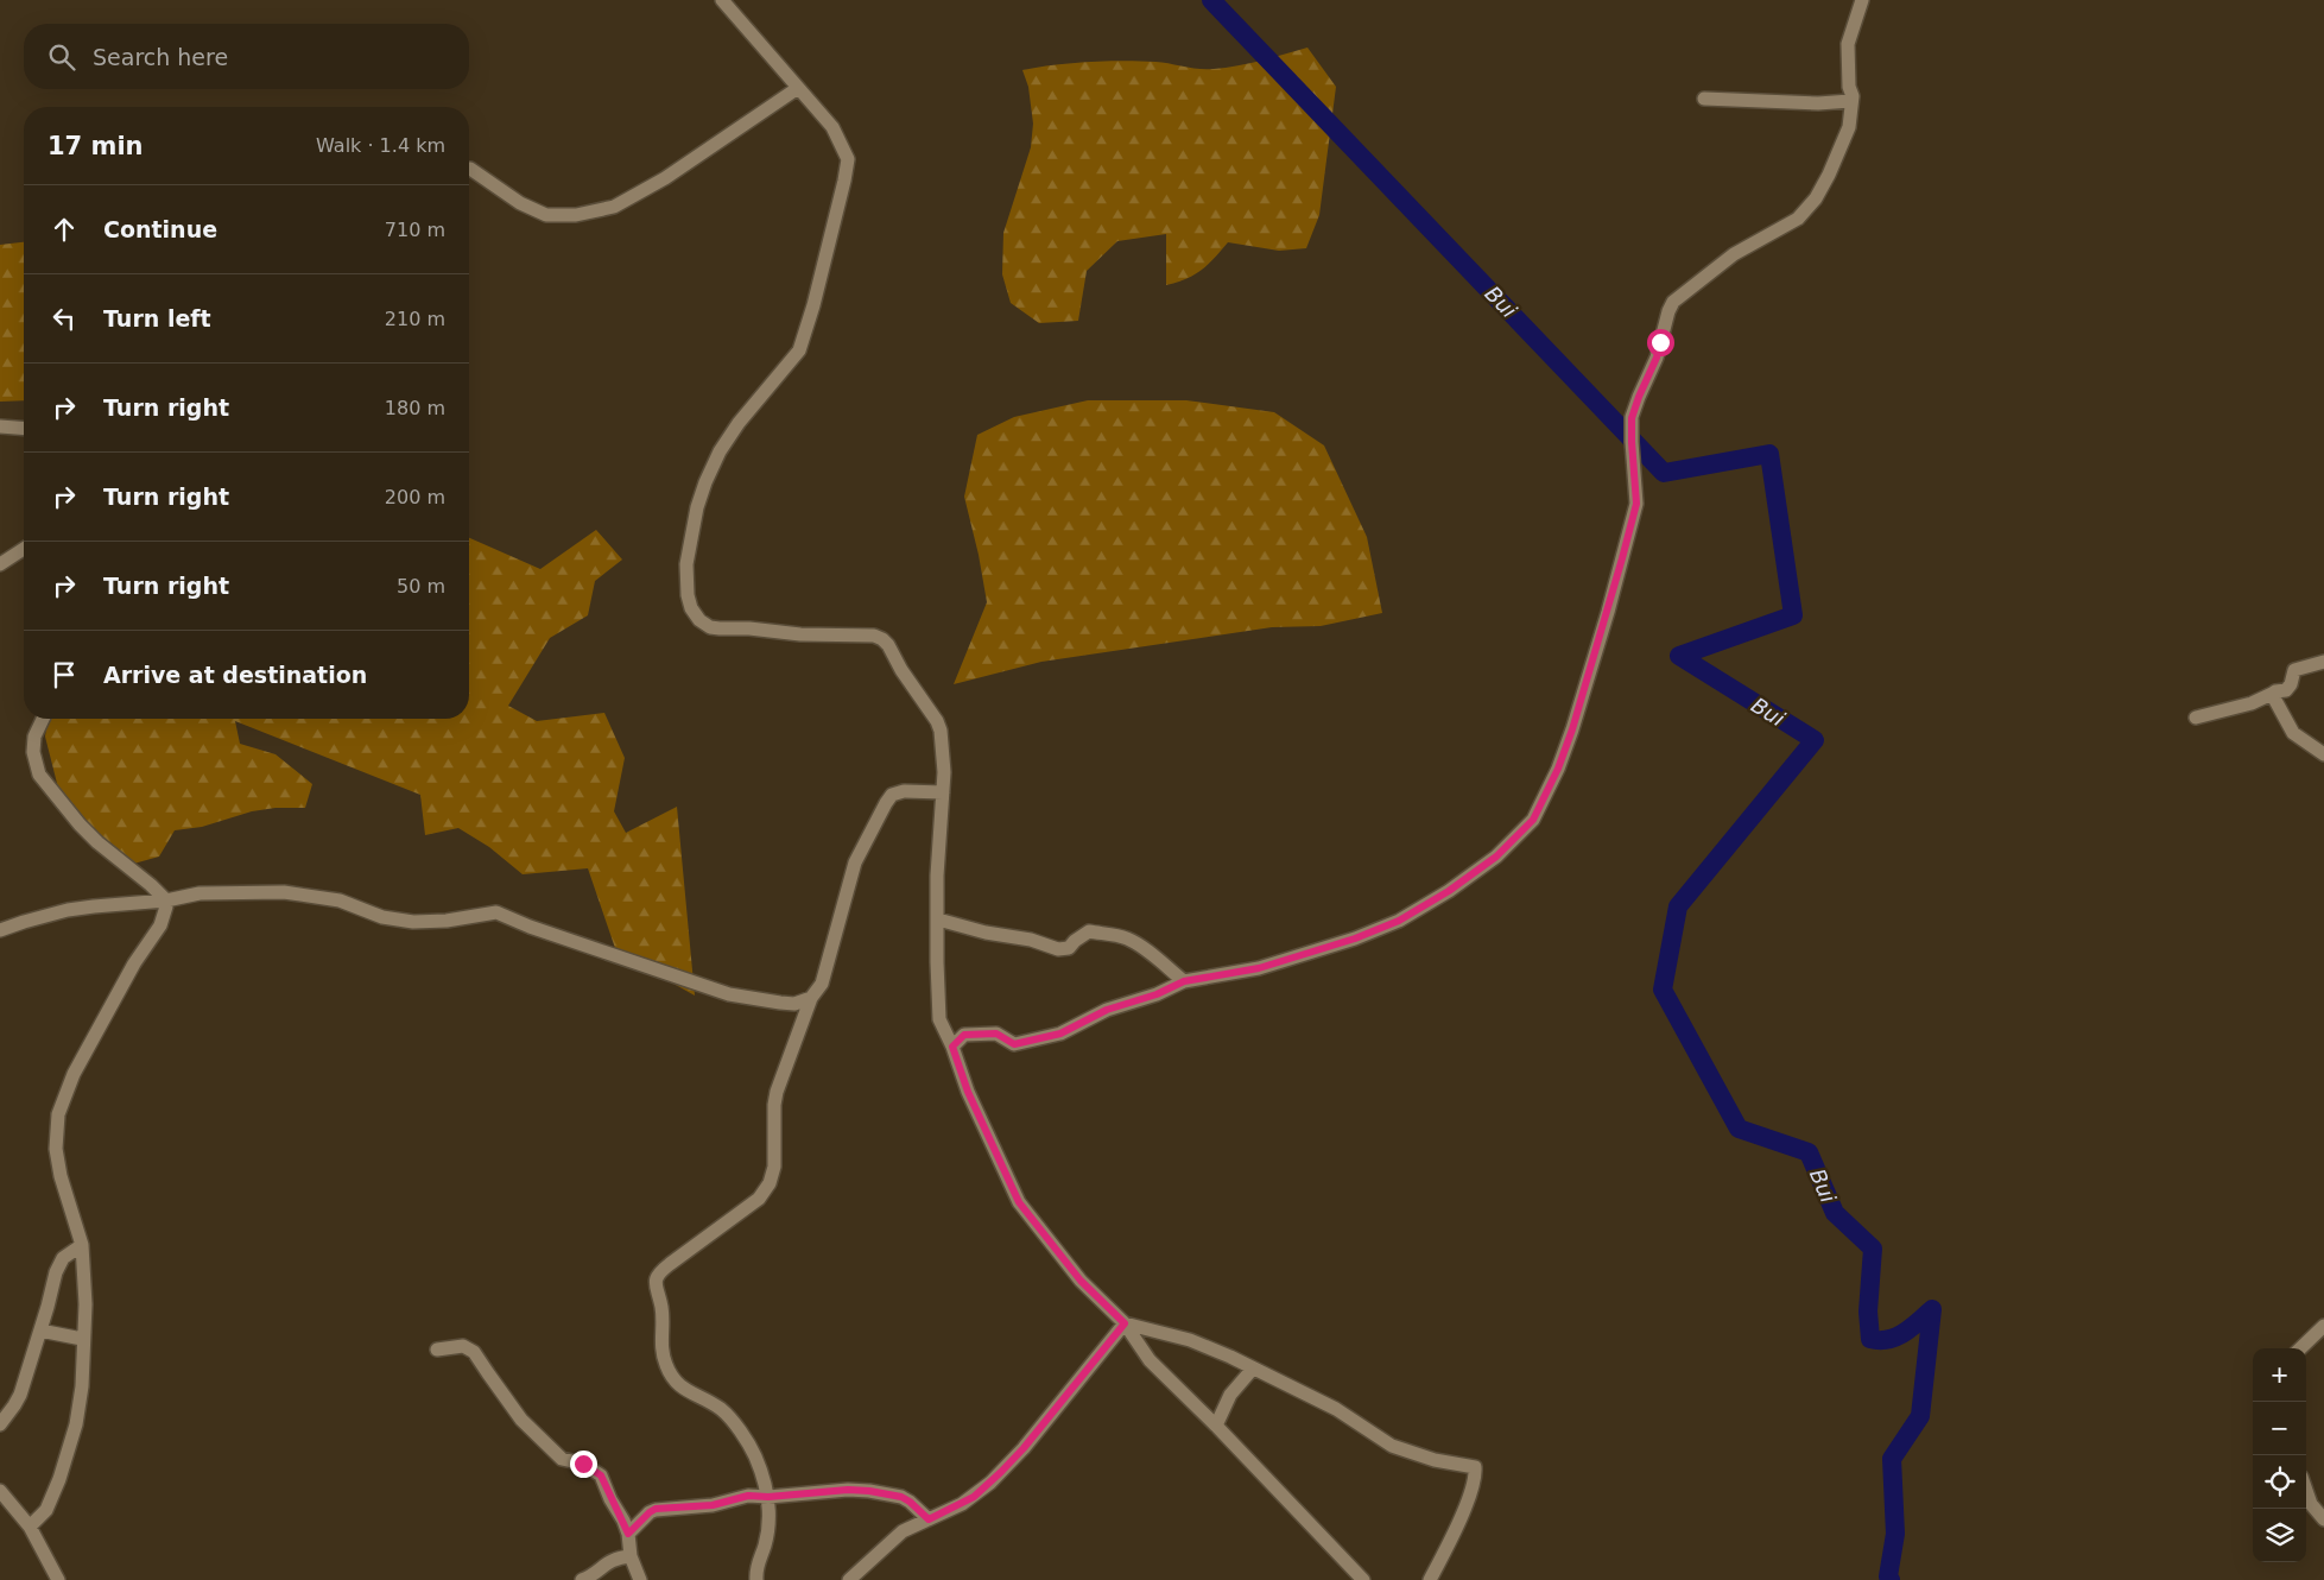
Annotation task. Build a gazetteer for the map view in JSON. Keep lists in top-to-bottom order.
{
  "water": ["Bui"],
  "page": {
    "search": "Search here",
    "heading": ["17 min", "Walk · 1.4 km"],
    "list": [
      ["Continue", "710 m"],
      ["Turn left", "210 m"],
      ["Turn right", "180 m"],
      ["Turn right", "200 m"],
      ["Turn right", "50 m"],
      "Arrive at destination"
    ],
    "map_buttons": ["+", "−"]
  }
}
